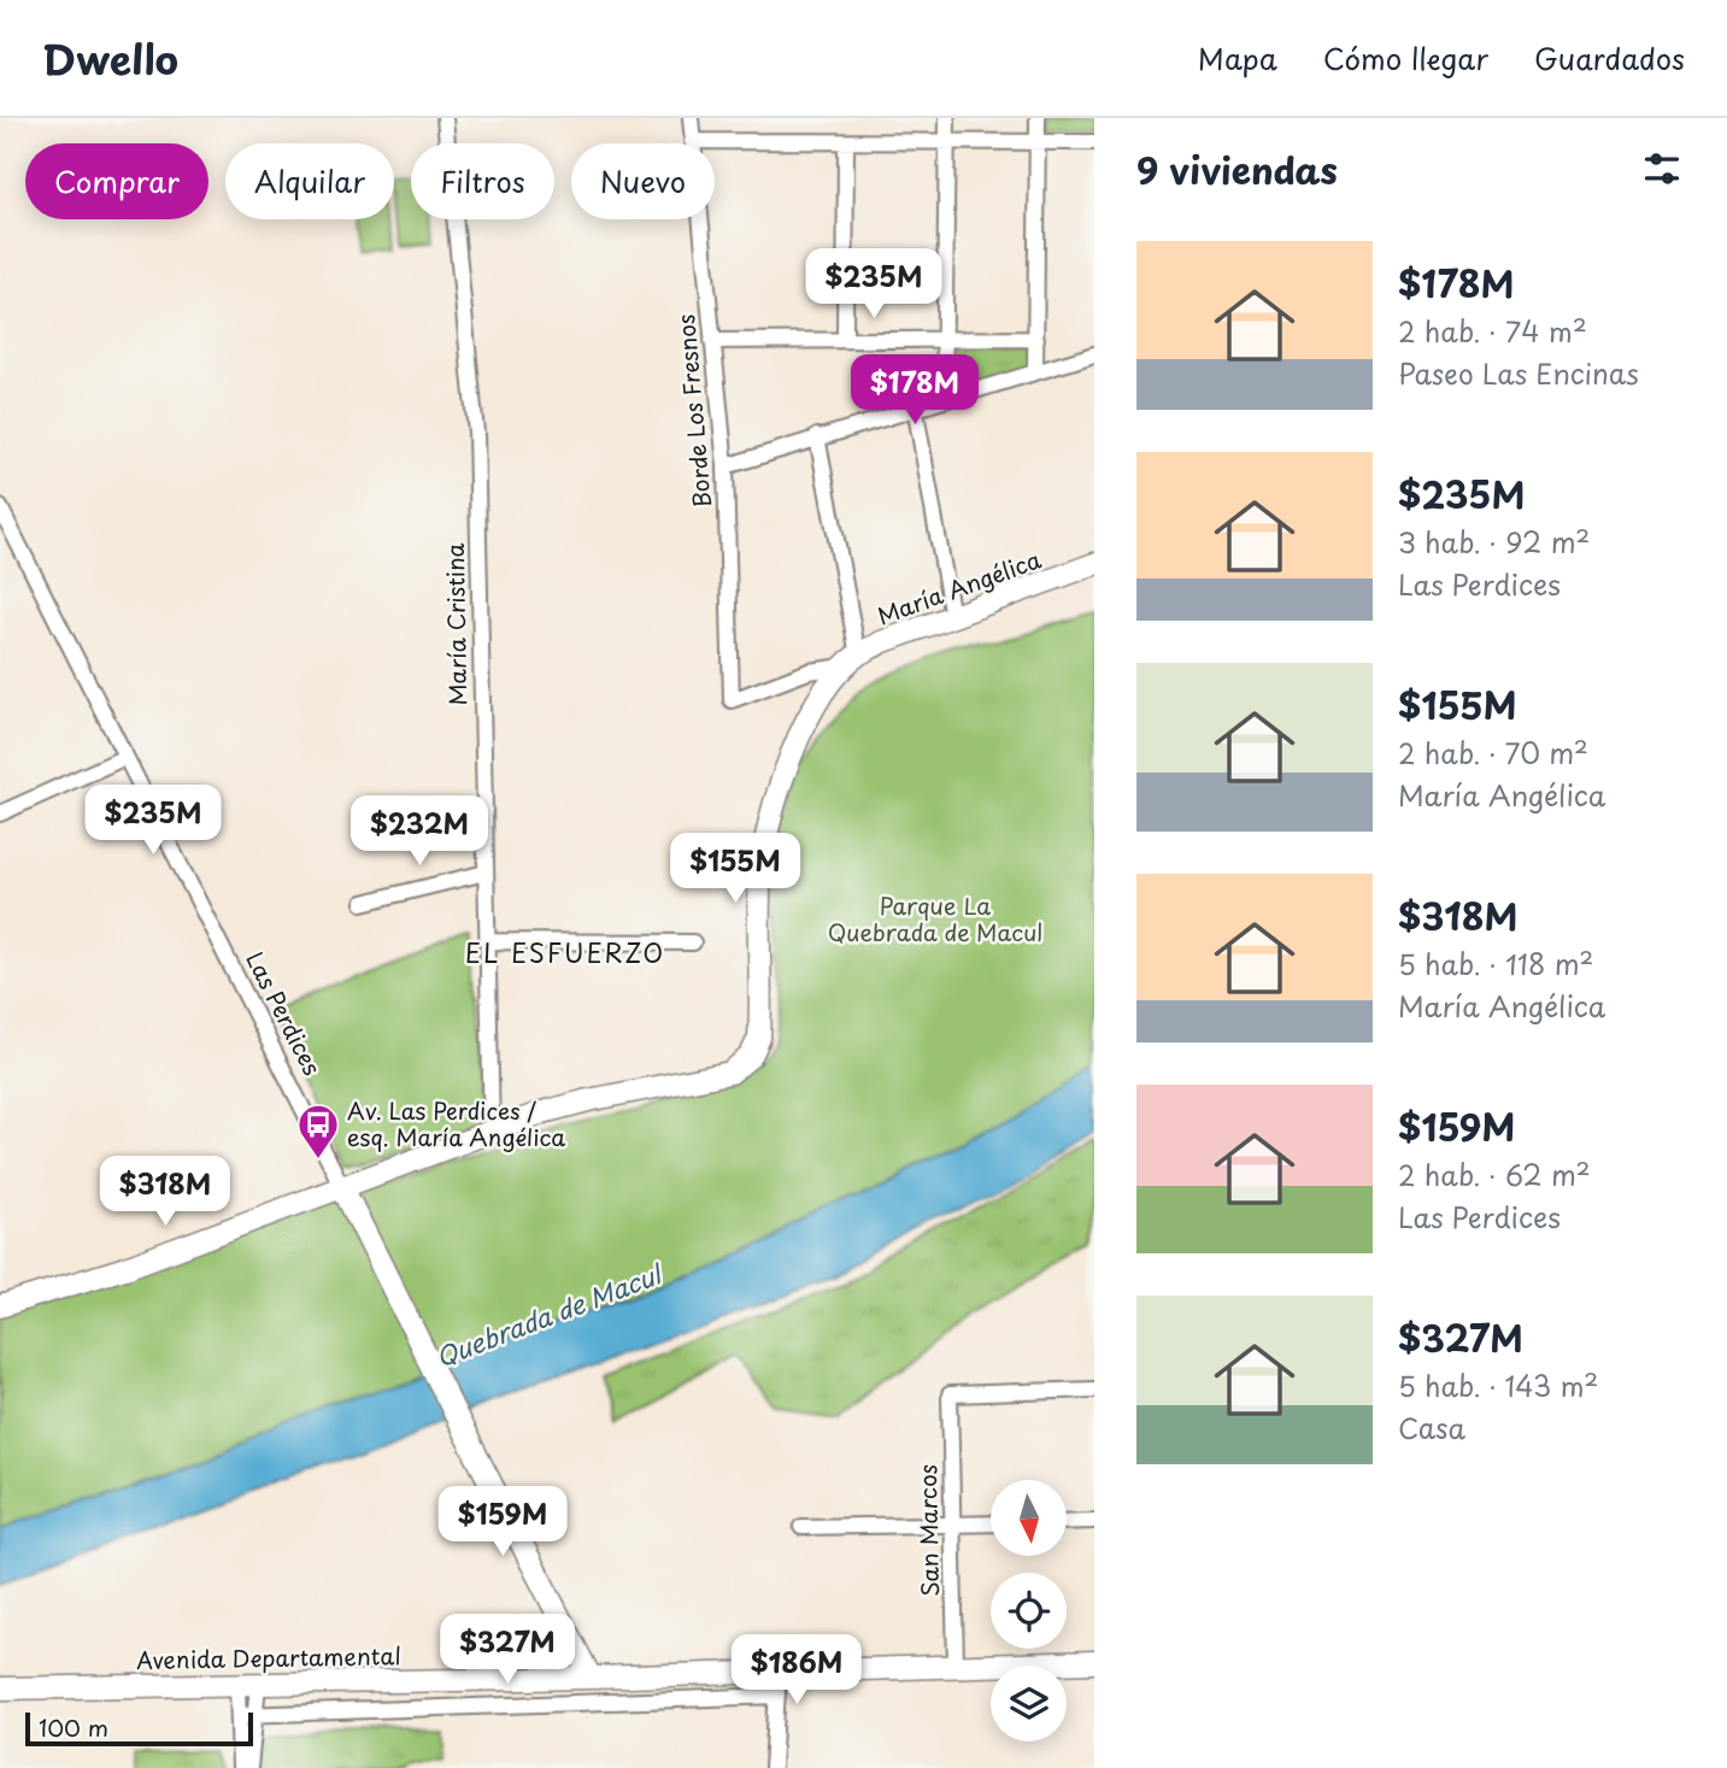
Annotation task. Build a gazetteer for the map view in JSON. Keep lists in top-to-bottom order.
{
  "streets": {
    "street": [
      "Borde Los Fresnos",
      "María Angélica",
      "María Cristina",
      "Las Perdices",
      "San Marcos",
      "Avenida Departamental"
    ]
  },
  "crossings": [
    ["Borde Los Fresnos", "María Angélica"],
    ["María Angélica", "María Cristina"],
    ["María Angélica", "Las Perdices"],
    ["Las Perdices", "Avenida Departamental"],
    ["San Marcos", "Avenida Departamental"]
  ],
  "districts": ["EL ESFUERZO"],
  "water": ["Quebrada de Macul"],
  "parks": ["Parque La Quebrada de Macul"],
  "places": {
    "bus stop": ["Av. Las Perdices / esq. María Angélica"]
  },
  "scale_bar": "100 m",
  "north": "bottom",
  "page": {
    "header": "Dwello",
    "nav": ["Mapa", "Cómo llegar", "Guardados"],
    "heading": "9 viviendas",
    "chip": [
      "Comprar",
      "Alquilar",
      "Filtros",
      "Nuevo"
    ],
    "list": [
      {
        "name": "$178M",
        "note": "2 hab. · 74 m² · Paseo Las Encinas"
      },
      {
        "name": "$235M",
        "note": "3 hab. · 92 m² · Las Perdices"
      },
      {
        "name": "$155M",
        "note": "2 hab. · 70 m² · María Angélica"
      },
      {
        "name": "$318M",
        "note": "5 hab. · 118 m² · María Angélica"
      },
      {
        "name": "$159M",
        "note": "2 hab. · 62 m² · Las Perdices"
      },
      {
        "name": "$327M",
        "note": "5 hab. · 143 m² · Casa"
      }
    ],
    "price": [
      "$235M",
      "$178M",
      "$235M",
      "$232M",
      "$155M",
      "$318M",
      "$159M",
      "$327M",
      "$186M"
    ],
    "scale": "100 m"
  }
}
